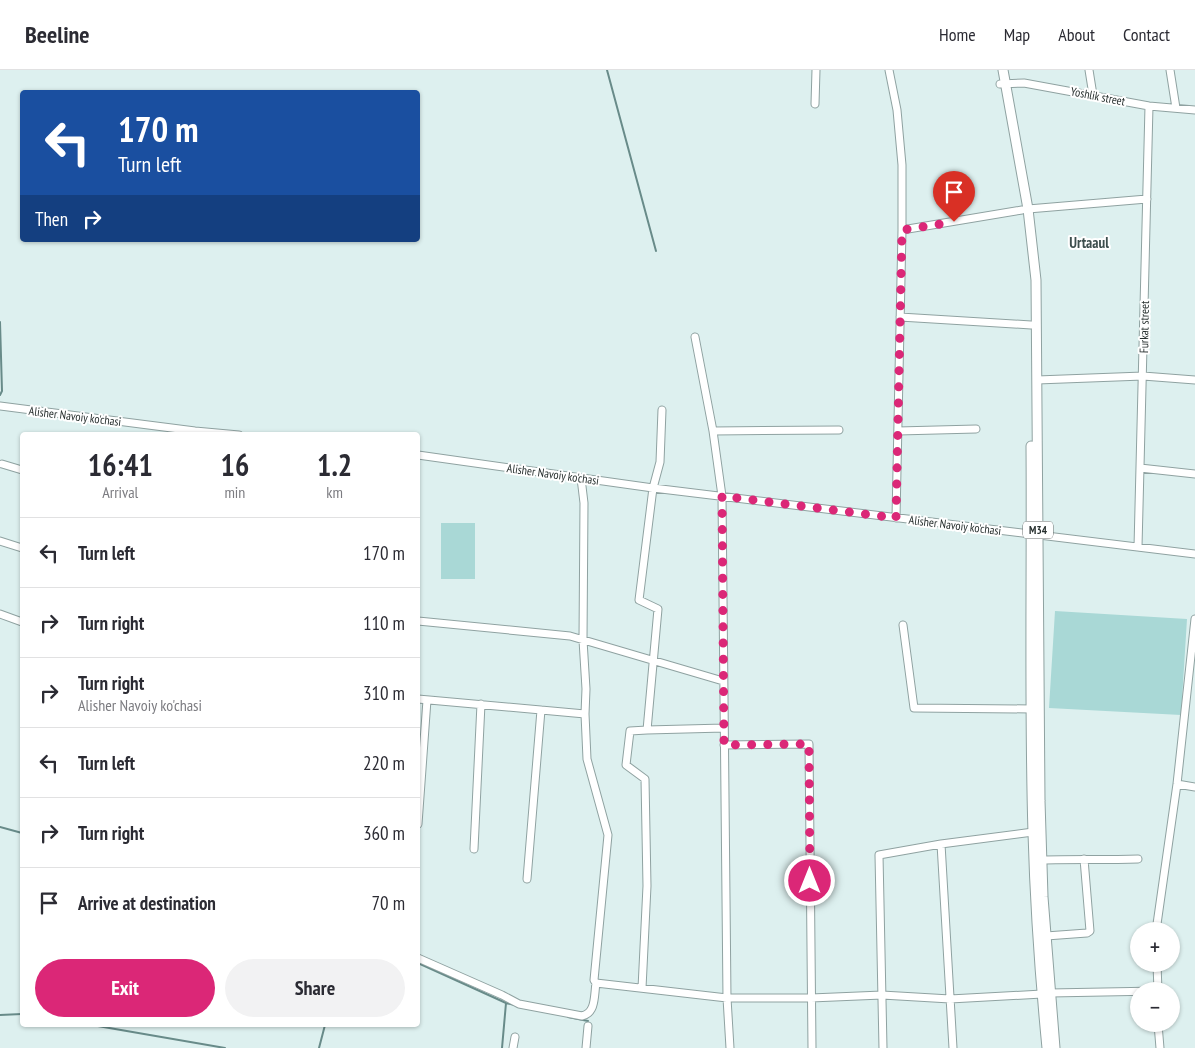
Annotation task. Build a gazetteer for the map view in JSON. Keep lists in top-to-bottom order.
{
  "streets": {
    "main road": ["M34"],
    "street": ["Yoshlik street", "Furkat street", "Alisher Navoiy ko'chasi"]
  },
  "crossings": [
    ["Yoshlik street", "Furkat street"],
    ["Yoshlik street", "M34"],
    ["Furkat street", "Alisher Navoiy ko'chasi"],
    ["Alisher Navoiy ko'chasi", "M34"]
  ],
  "districts": ["Urtaaul"],
  "page": {
    "header": "Beeline",
    "nav": [
      "Home",
      "Map",
      "About",
      "Contact"
    ],
    "turn": ["170 m", "Turn left"],
    "then": "Then",
    "eta": [
      "16:41",
      "Arrival",
      "16",
      "min",
      "1.2",
      "km"
    ],
    "list": [
      {
        "name": "Turn left",
        "value": "170 m"
      },
      {
        "name": "Turn right",
        "value": "110 m"
      },
      {
        "name": "Turn right",
        "note": "Alisher Navoiy ko'chasi",
        "value": "310 m"
      },
      {
        "name": "Turn left",
        "value": "220 m"
      },
      {
        "name": "Turn right",
        "value": "360 m"
      },
      {
        "name": "Arrive at destination",
        "value": "70 m"
      }
    ],
    "map_buttons": ["+", "−"],
    "buttons": ["Exit", "Share"]
  }
}
